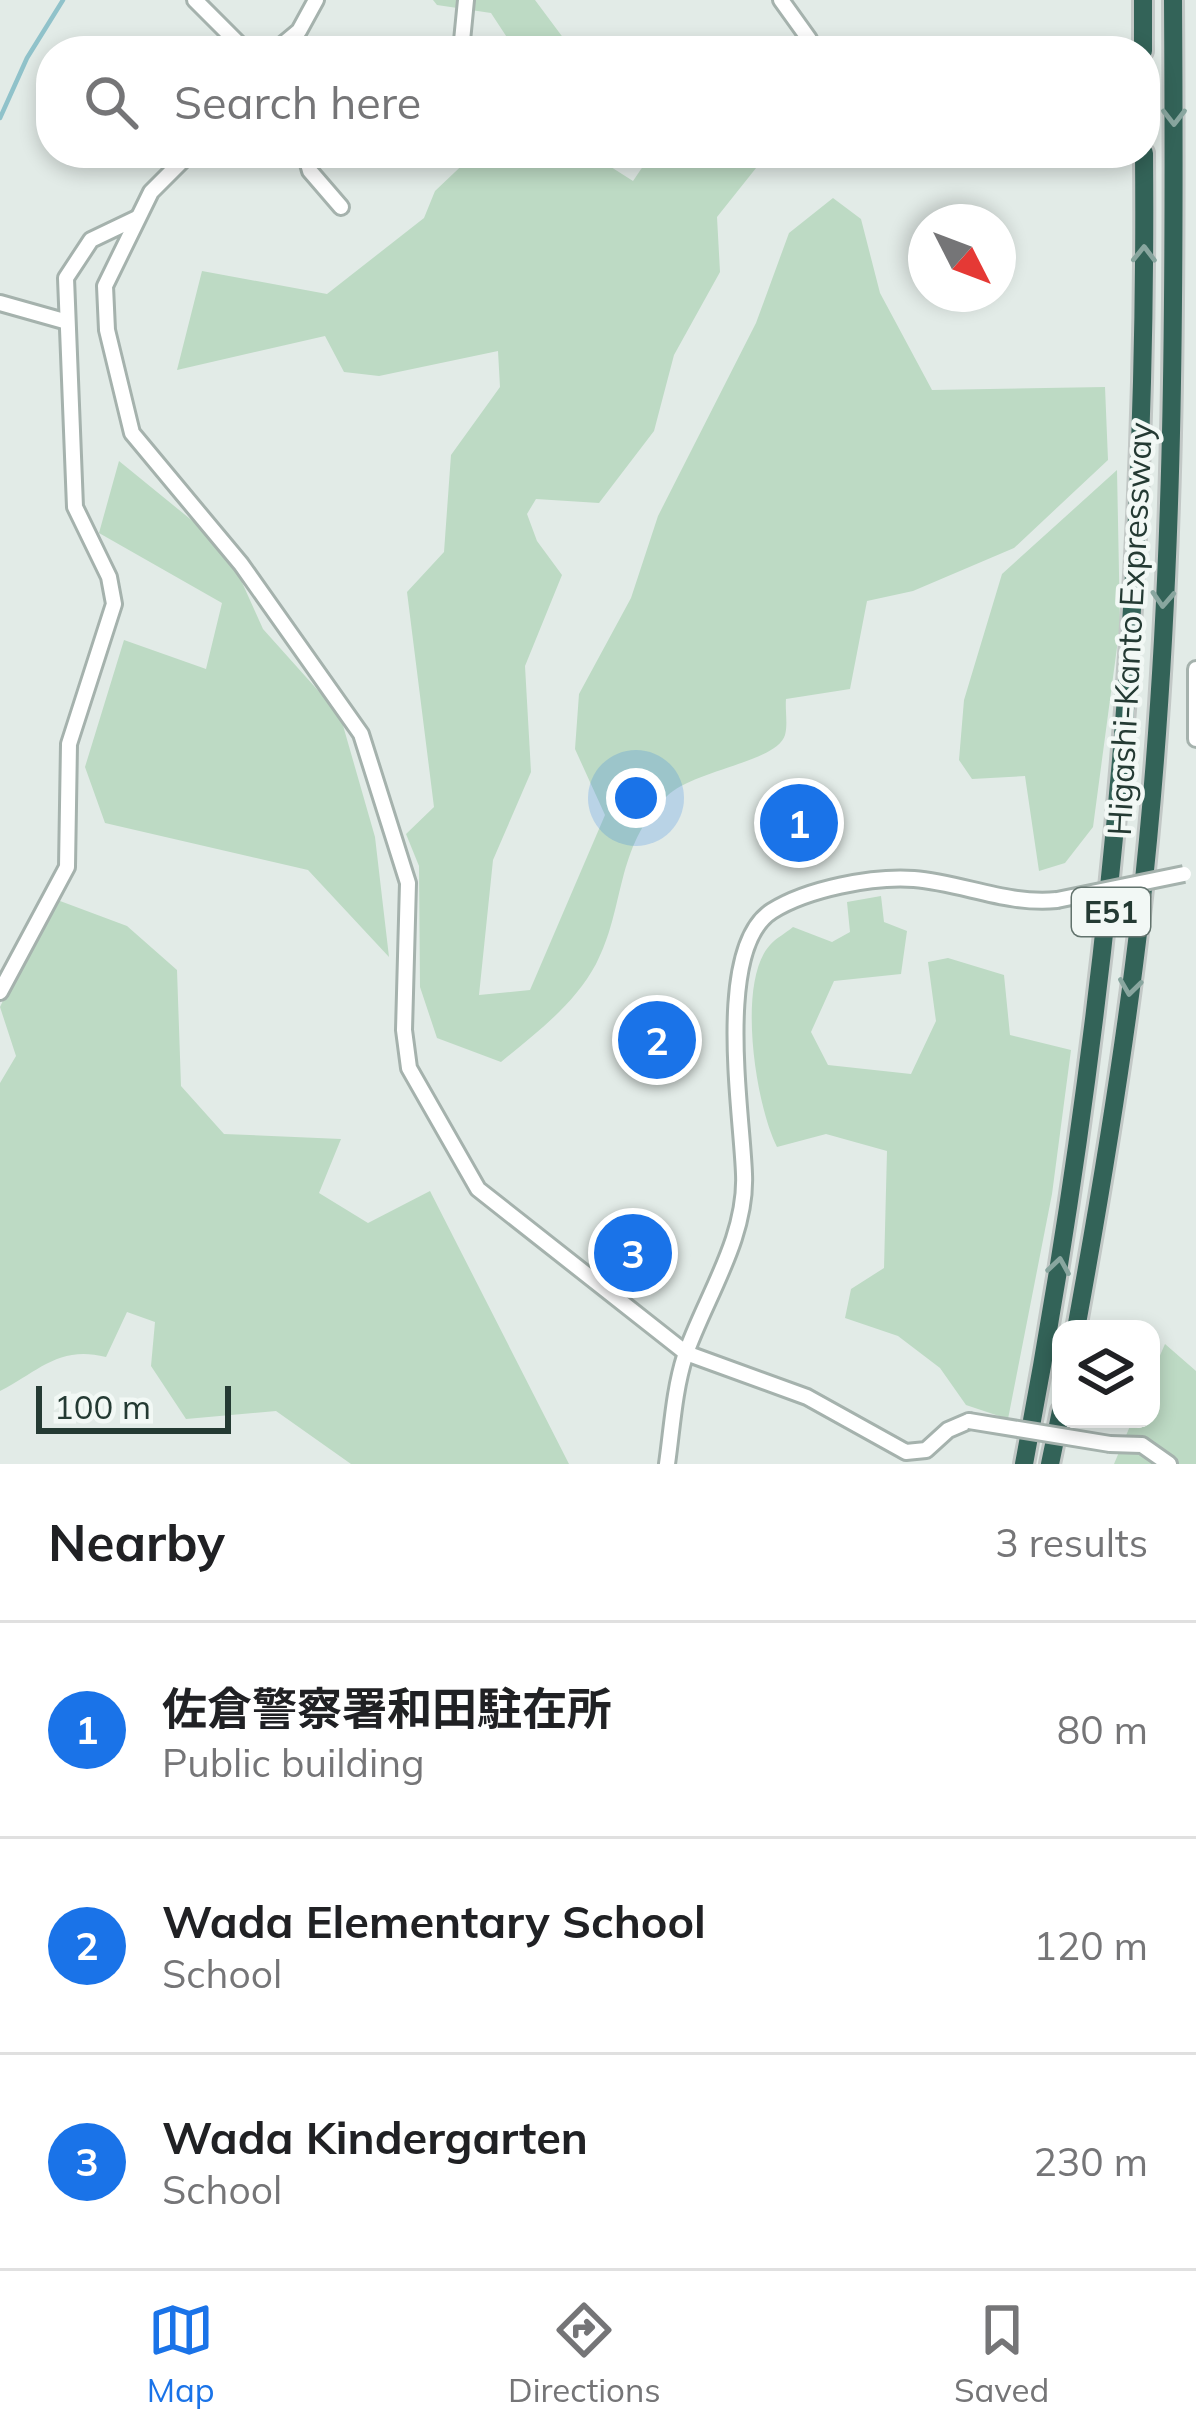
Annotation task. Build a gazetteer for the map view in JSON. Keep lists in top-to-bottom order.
{
  "streets": {
    "highway": ["Higashi-Kanto Expressway", "E51"]
  },
  "scale_bar": "100 m",
  "north": "bottom right",
  "page": {
    "search": "Search here",
    "pins": ["1", "2", "3"],
    "scale": "100 m",
    "heading": ["Nearby", "3 results"],
    "list": [
      {
        "mark": "1",
        "name": "佐倉警察署和田駐在所",
        "note": "Public building",
        "value": "80 m"
      },
      {
        "mark": "2",
        "name": "Wada Elementary School",
        "note": "School",
        "value": "120 m"
      },
      {
        "mark": "3",
        "name": "Wada Kindergarten",
        "note": "School",
        "value": "230 m"
      }
    ],
    "nav": ["Map", "Directions", "Saved"]
  }
}
